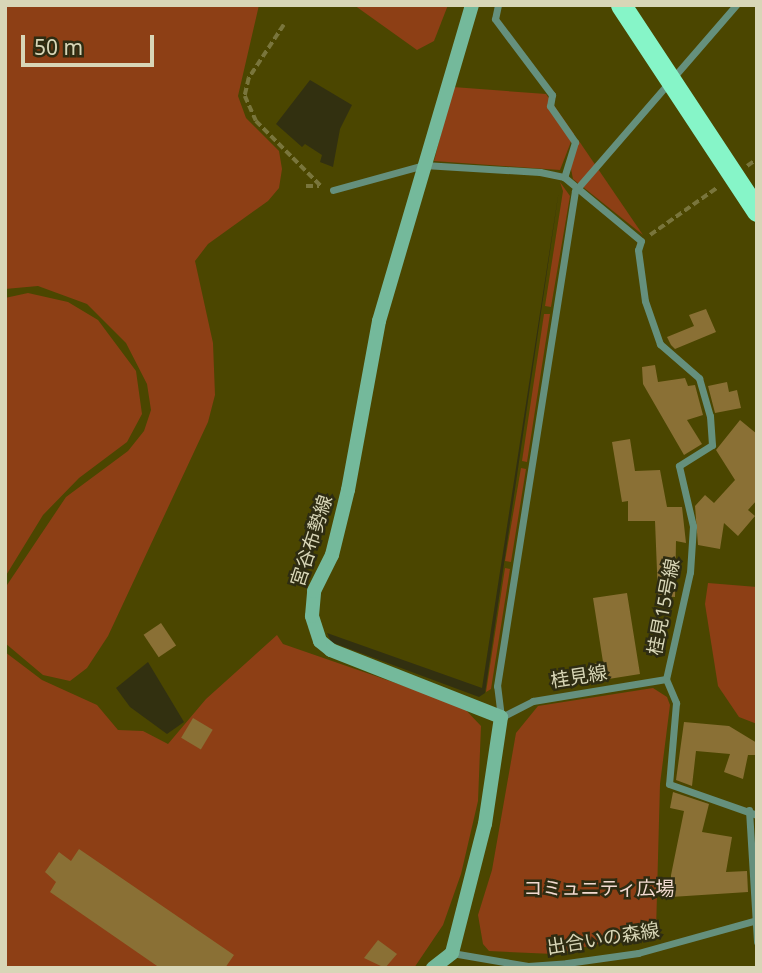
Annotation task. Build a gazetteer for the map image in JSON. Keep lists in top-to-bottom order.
{
  "streets": {
    "street": [
      "宮谷布勢線",
      "桂見15号線",
      "桂見線",
      "出合いの森線"
    ]
  },
  "crossings": [
    ["宮谷布勢線", "桂見線"],
    ["桂見15号線", "桂見線"]
  ],
  "parks": ["コミュニティ広場"],
  "scale_bar": "50 m"
}
